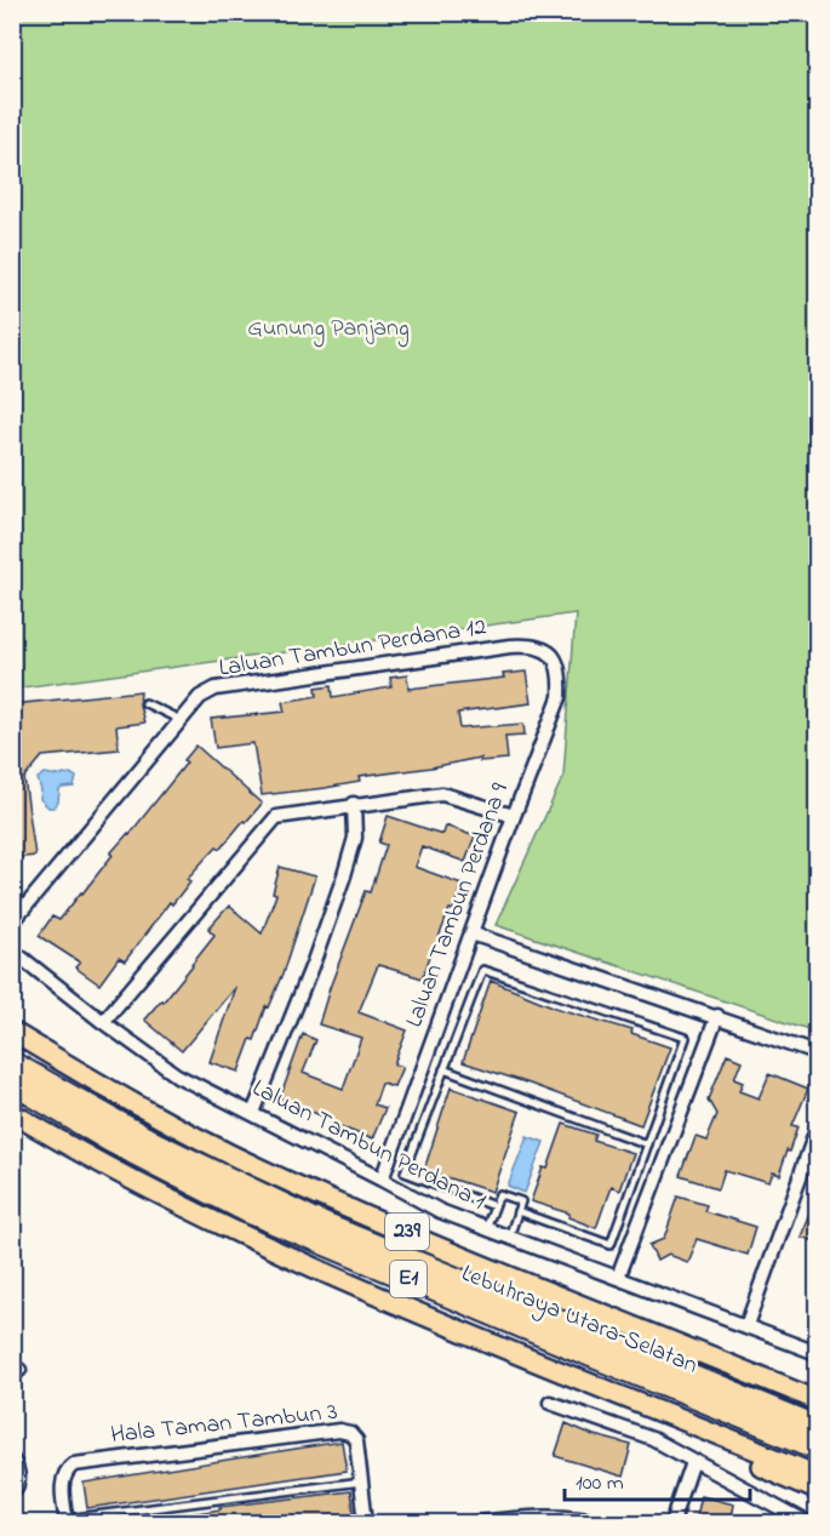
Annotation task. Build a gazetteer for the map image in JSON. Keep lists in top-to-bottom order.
{
  "streets": {
    "highway": ["E1", "Lebuhraya Utara–Selatan"],
    "main road": ["239"],
    "street": [
      "Laluan Tambun Perdana 12",
      "Laluan Tambun Perdana 9",
      "Laluan Tambun Perdana 1",
      "Hala Taman Tambun 3"
    ]
  },
  "crossings": [
    ["Laluan Tambun Perdana 12", "Laluan Tambun Perdana 9"],
    ["Laluan Tambun Perdana 9", "Laluan Tambun Perdana 1"]
  ],
  "parks": ["Gunung Panjang"],
  "scale_bar": "100 m"
}
